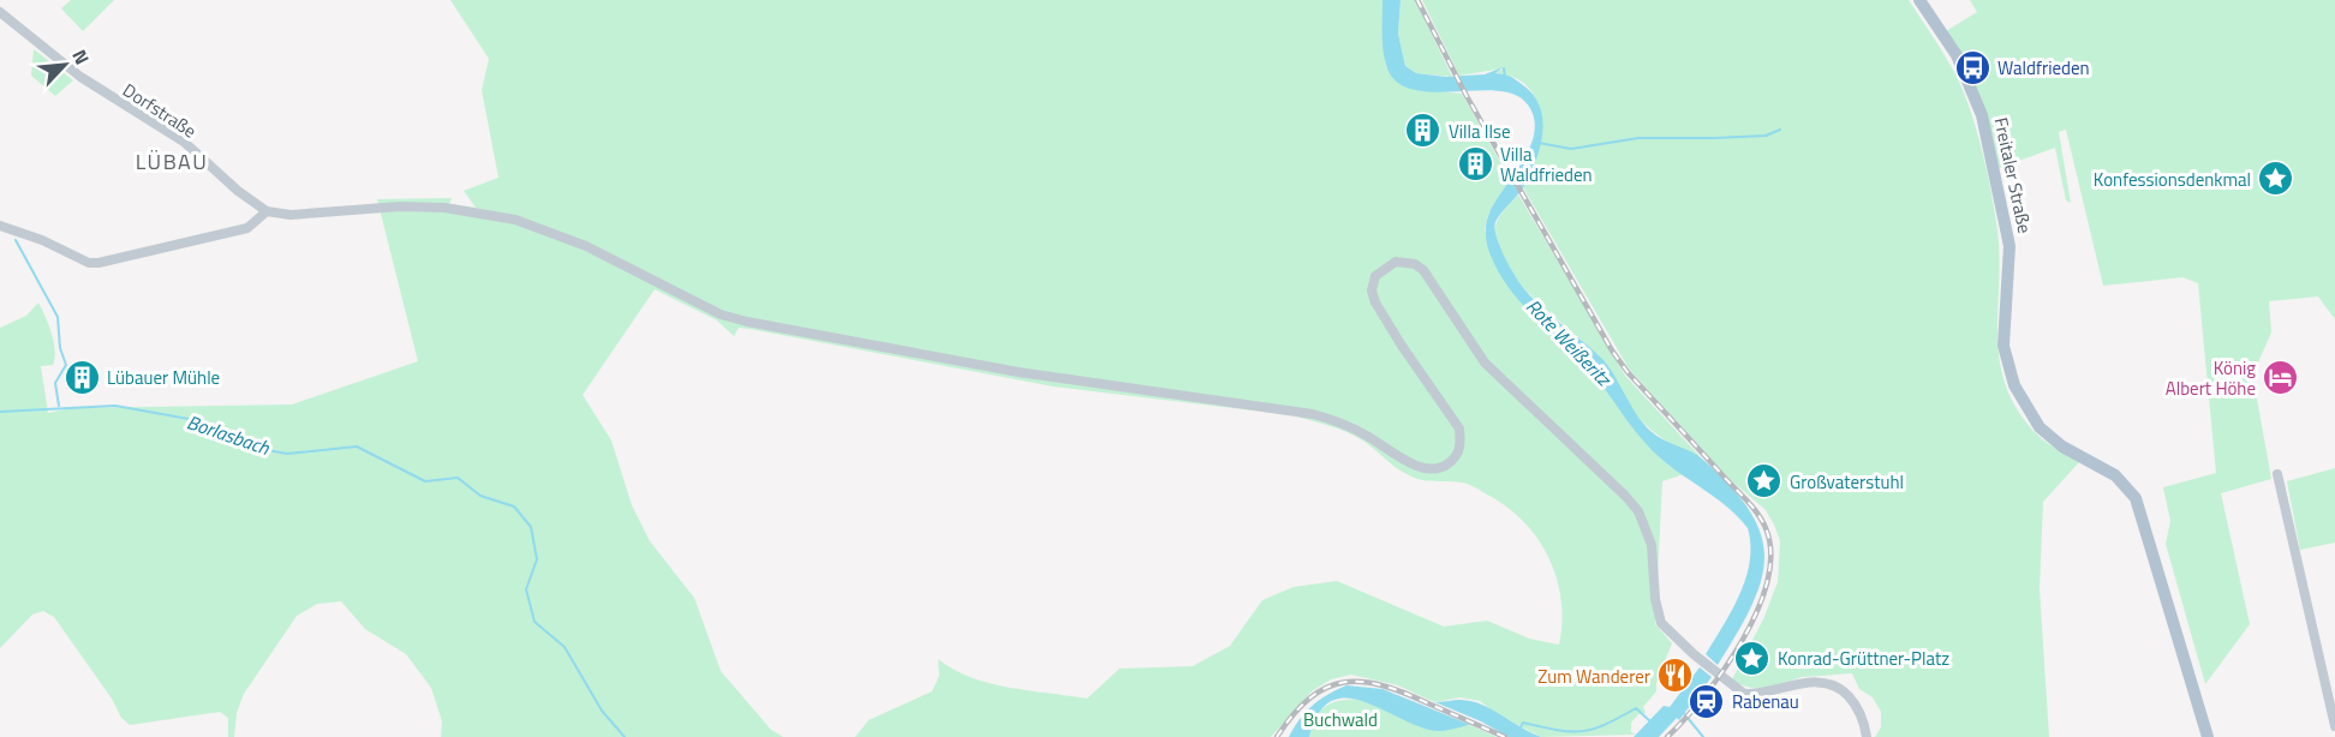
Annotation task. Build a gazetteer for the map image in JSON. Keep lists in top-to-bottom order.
{
  "streets": {
    "main road": ["Freitaler Straße"],
    "street": ["Dorfstraße"]
  },
  "districts": ["LÜBAU"],
  "water": ["Rote Weißeritz", "Borlasbach"],
  "parks": ["Buchwald"],
  "places": {
    "bus stop": ["Waldfrieden"],
    "building": ["Villa Ilse", "Villa Waldfrieden", "Lübauer Mühle"],
    "place": ["Konfessionsdenkmal", "Großvaterstuhl", "Konrad-Grüttner-Platz"],
    "hotel": ["König Albert Höhe"],
    "restaurant": ["Zum Wanderer"],
    "station": ["Rabenau"]
  },
  "north": "top right"
}
